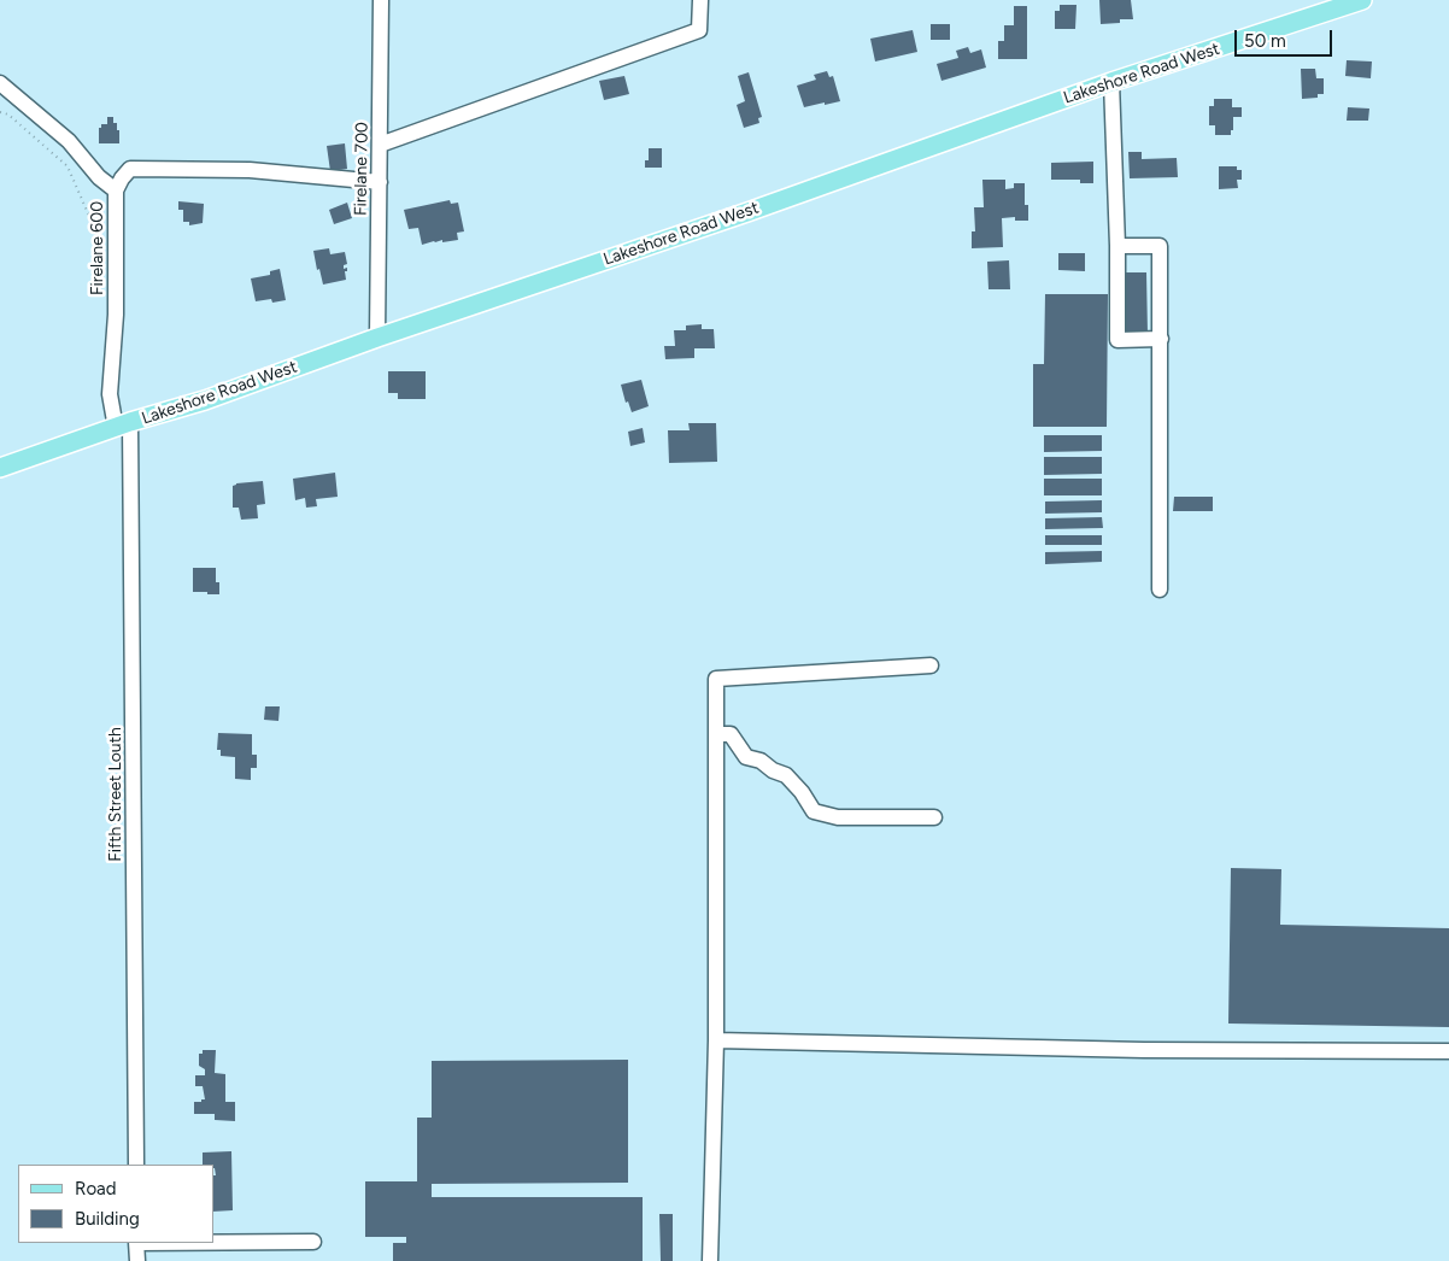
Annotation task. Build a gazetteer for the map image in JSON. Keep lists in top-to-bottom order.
{
  "streets": {
    "main road": ["Lakeshore Road West"],
    "street": ["Firelane 700", "Firelane 600", "Fifth Street Louth"]
  },
  "crossings": [
    ["Lakeshore Road West", "Firelane 700"],
    ["Lakeshore Road West", "Firelane 600"],
    ["Lakeshore Road West", "Fifth Street Louth"],
    ["Firelane 600", "Fifth Street Louth"]
  ],
  "legend": ["Road", "Building"],
  "scale_bar": "50 m"
}
